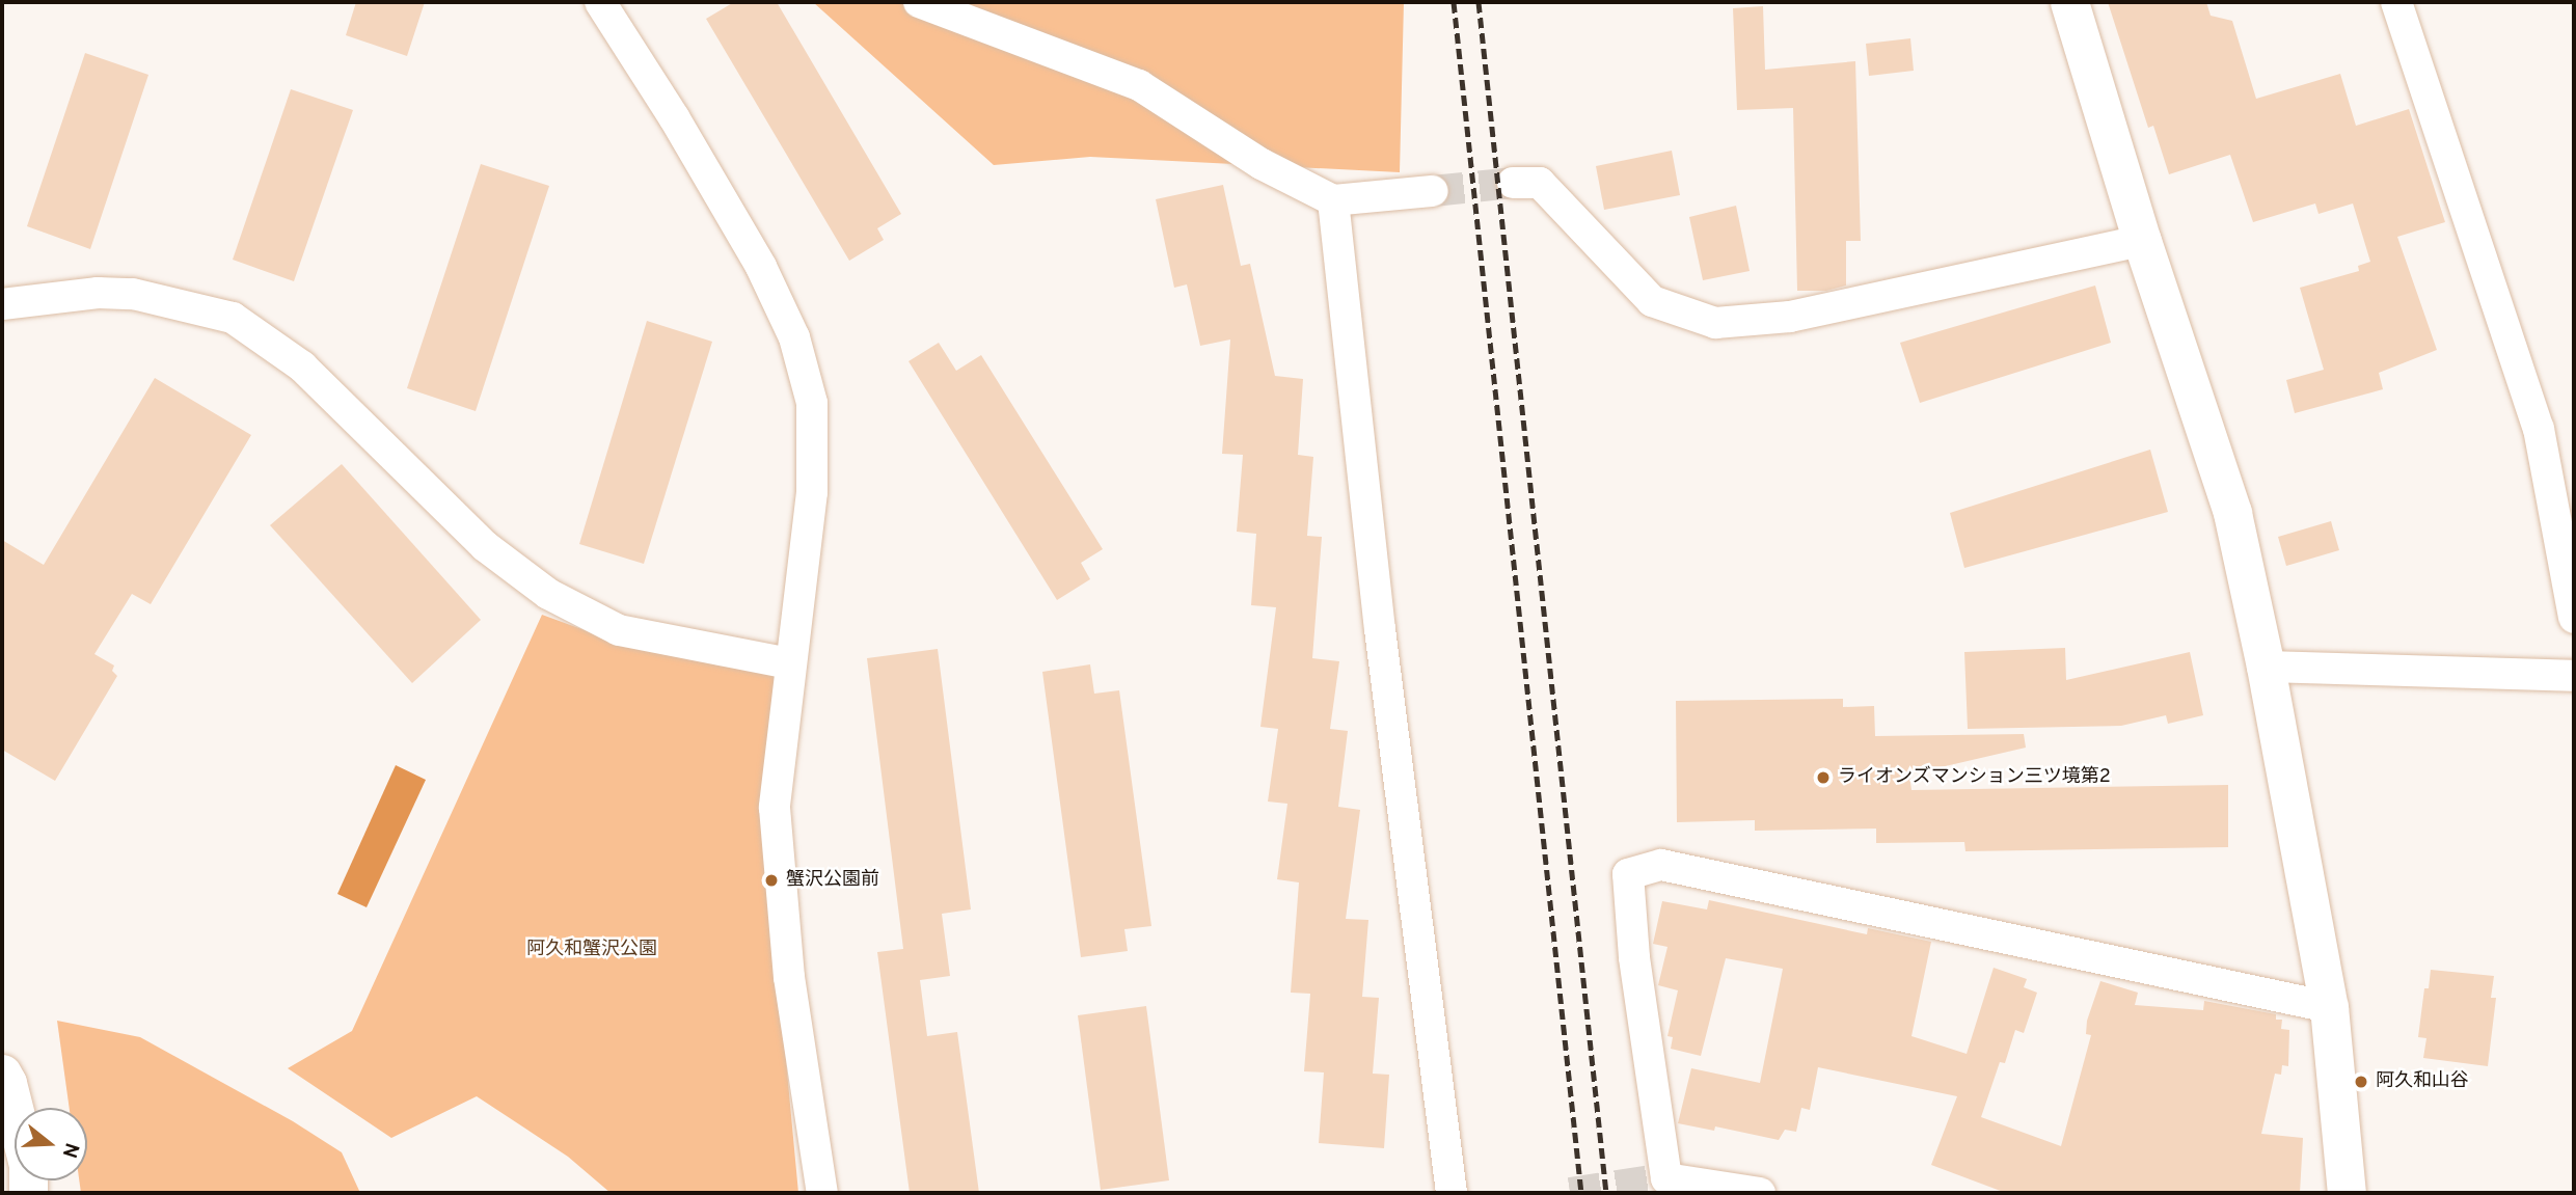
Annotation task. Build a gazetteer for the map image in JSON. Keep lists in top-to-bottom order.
{
  "parks": ["阿久和蟹沢公園"],
  "places": ["ライオンズマンション三ツ境第2", "蟹沢公園前", "阿久和山谷"],
  "north": "right"
}
